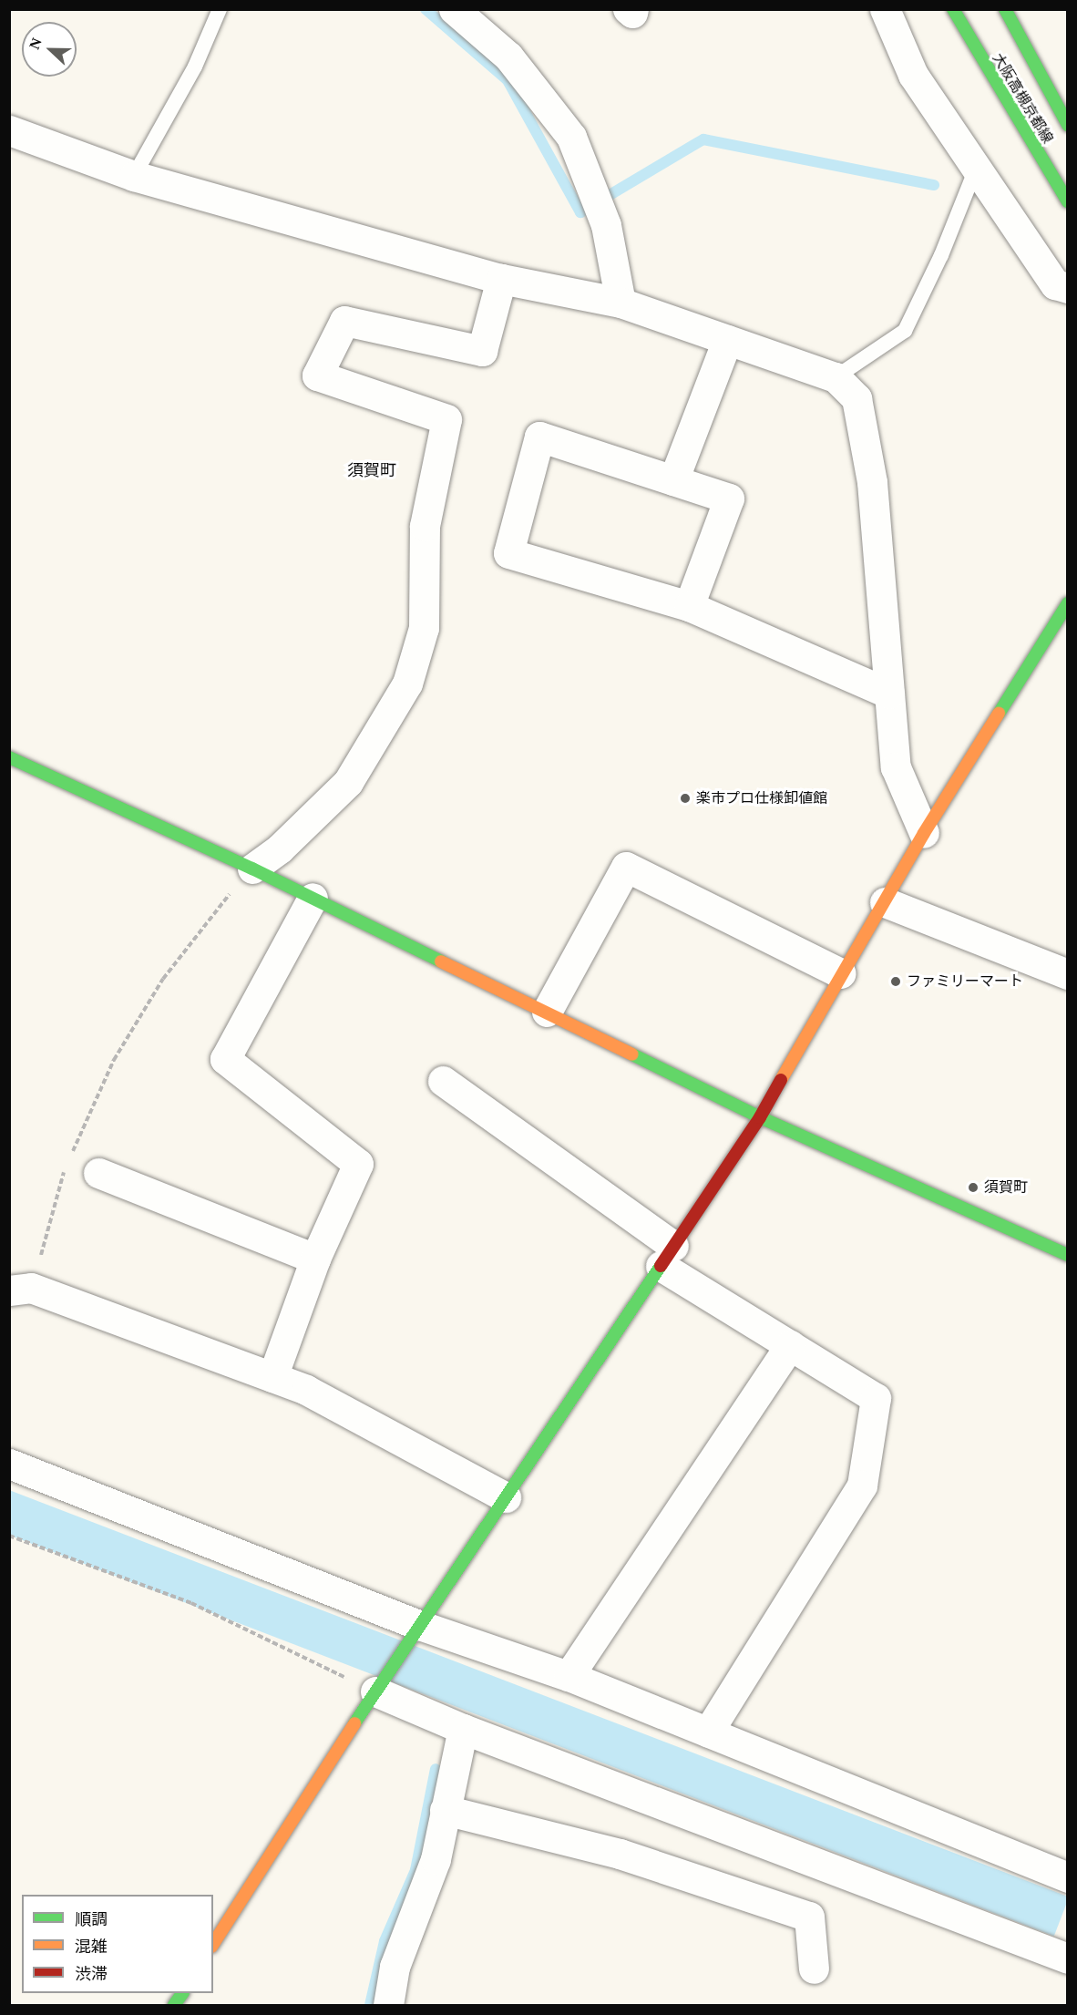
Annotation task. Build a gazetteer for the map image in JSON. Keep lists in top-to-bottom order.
{
  "streets": {
    "street": ["大阪高槻京都線"]
  },
  "districts": ["須賀町"],
  "places": ["楽市プロ仕様卸値館", "ファミリーマート", "須賀町"],
  "legend": ["順調", "混雑", "渋滞"],
  "north": "left"
}
